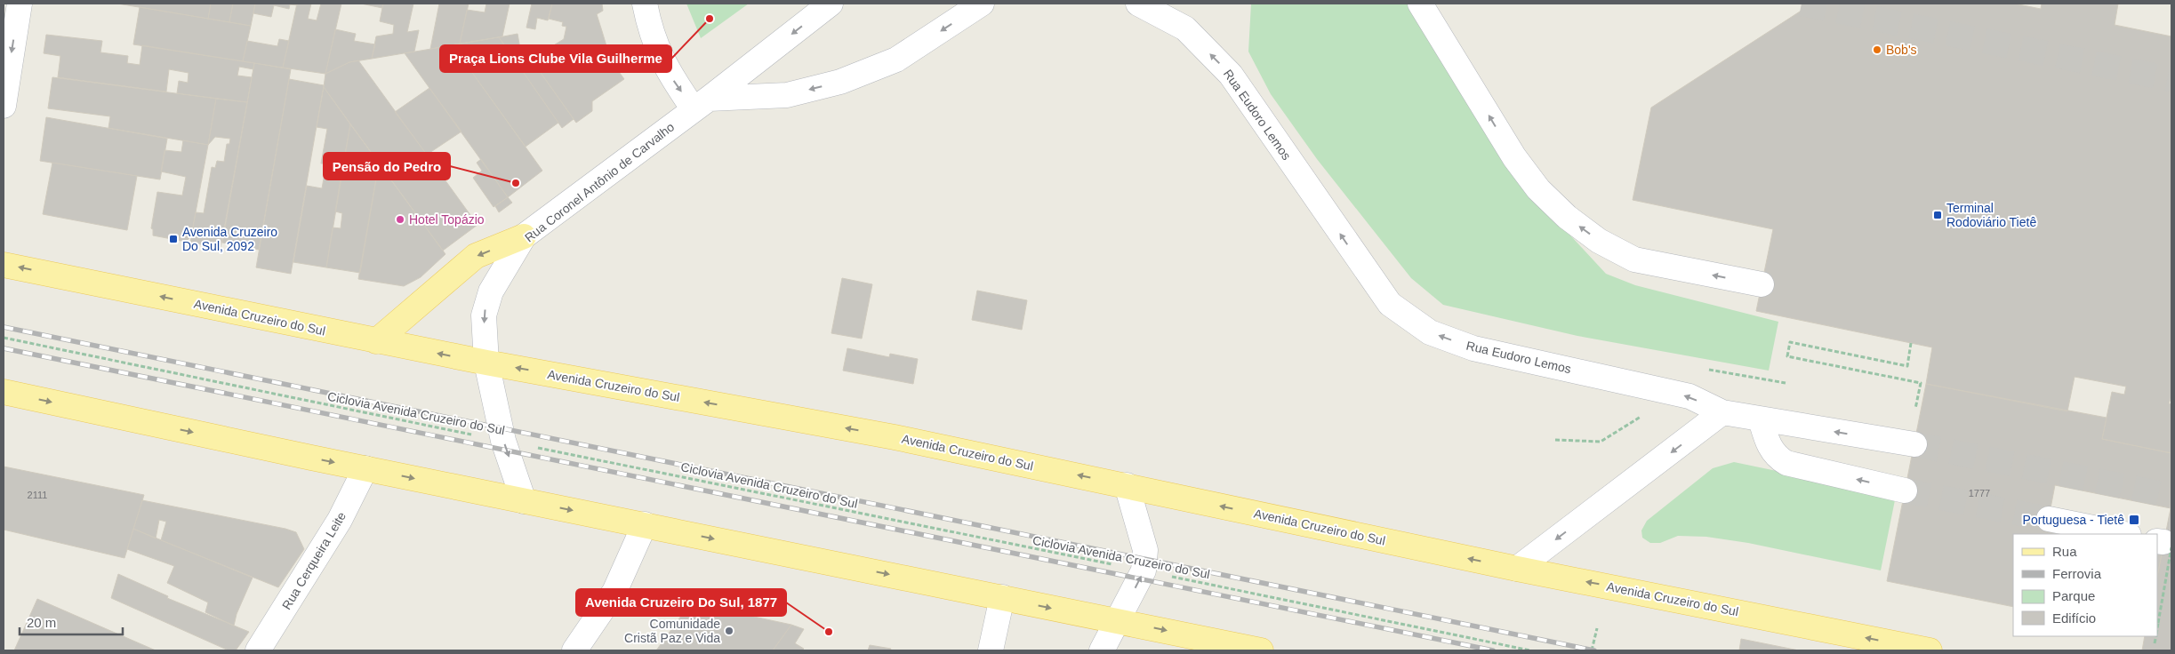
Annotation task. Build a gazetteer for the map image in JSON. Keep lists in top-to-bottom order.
{
  "streets": {
    "main road": ["Avenida Cruzeiro do Sul"],
    "street": ["Rua Eudoro Lemos", "Rua Coronel Antônio de Carvalho", "Rua Cerqueira Leite"],
    "path": ["Ciclovia Avenida Cruzeiro do Sul"]
  },
  "crossings": [
    ["Rua Coronel Antônio de Carvalho", "Avenida Cruzeiro do Sul"],
    ["Rua Coronel Antônio de Carvalho", "Ciclovia Avenida Cruzeiro do Sul"]
  ],
  "one_way": ["Rua Coronel Antônio de Carvalho"],
  "places": {
    "other": [
      "Praça Lions Clube Vila Guilherme",
      "Bob's",
      "Pensão do Pedro",
      "Hotel Topázio",
      "Comunidade Cristã Paz e Vida",
      "Avenida Cruzeiro Do Sul, 1877"
    ],
    "transit": ["Terminal Rodoviário Tietê", "Avenida Cruzeiro Do Sul, 2092", "Portuguesa - Tietê"]
  },
  "house_numbers": ["1777", "2111"],
  "legend": [
    "Rua",
    "Ferrovia",
    "Parque",
    "Edifício"
  ],
  "scale_bar": "20 m"
}
